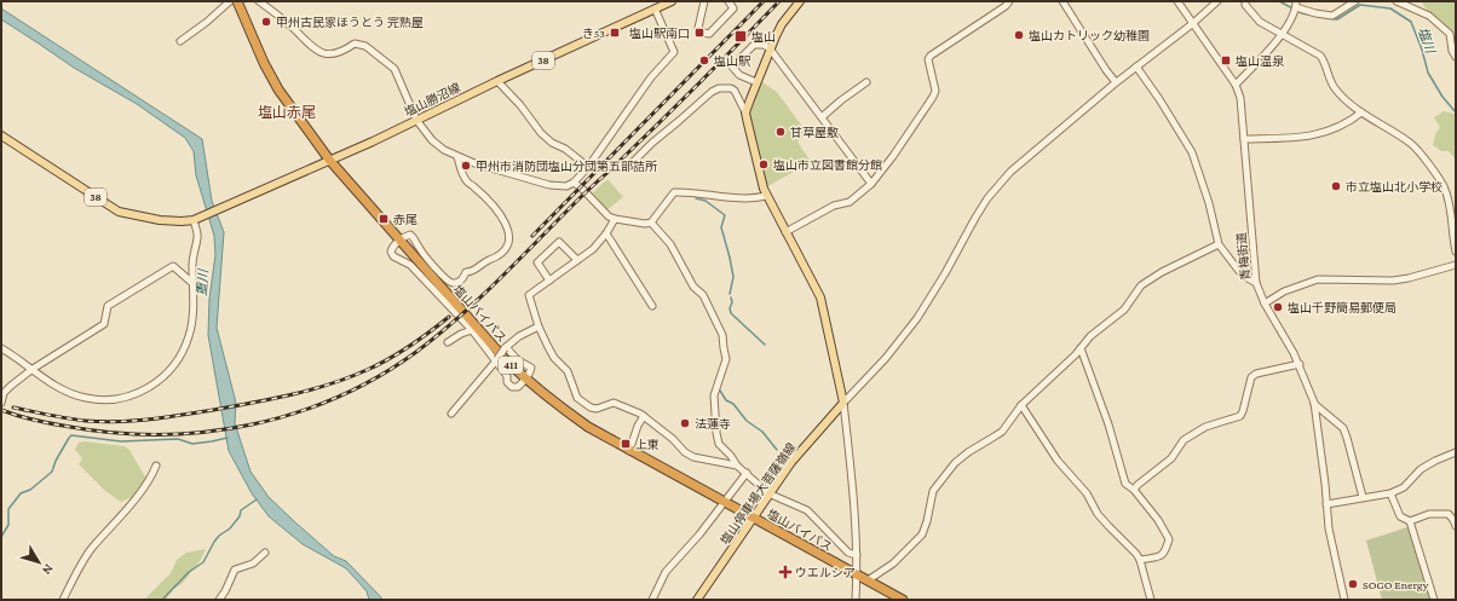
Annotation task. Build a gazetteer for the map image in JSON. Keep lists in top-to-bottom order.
{
  "streets": {
    "highway": ["塩山バイパス", "411"],
    "main road": ["38", "塩山勝沼線", "塩山停車場大菩薩嶺線"],
    "street": ["青梅街道"]
  },
  "crossings": [
    ["38", "塩山勝沼線"],
    ["塩山勝沼線", "塩山バイパス"],
    ["塩山バイパス", "塩山停車場大菩薩嶺線"]
  ],
  "districts": ["塩山赤尾"],
  "water": ["塩川", "重川"],
  "places": {
    "other": [
      "甲州古民家ほうとう 完熟屋",
      "塩山カトリック幼稚園",
      "塩山駅",
      "甘草屋敷",
      "塩山市立図書館分館",
      "甲州市消防団塩山分団第五部詰所",
      "市立塩山北小学校",
      "塩山千野簡易郵便局",
      "法蓮寺",
      "SOGO Energy"
    ],
    "transit": [
      "き53",
      "塩山駅南口",
      "塩山",
      "塩山温泉",
      "赤尾",
      "上東"
    ],
    "health": ["ウエルシア"]
  },
  "north": "bottom right"
}
